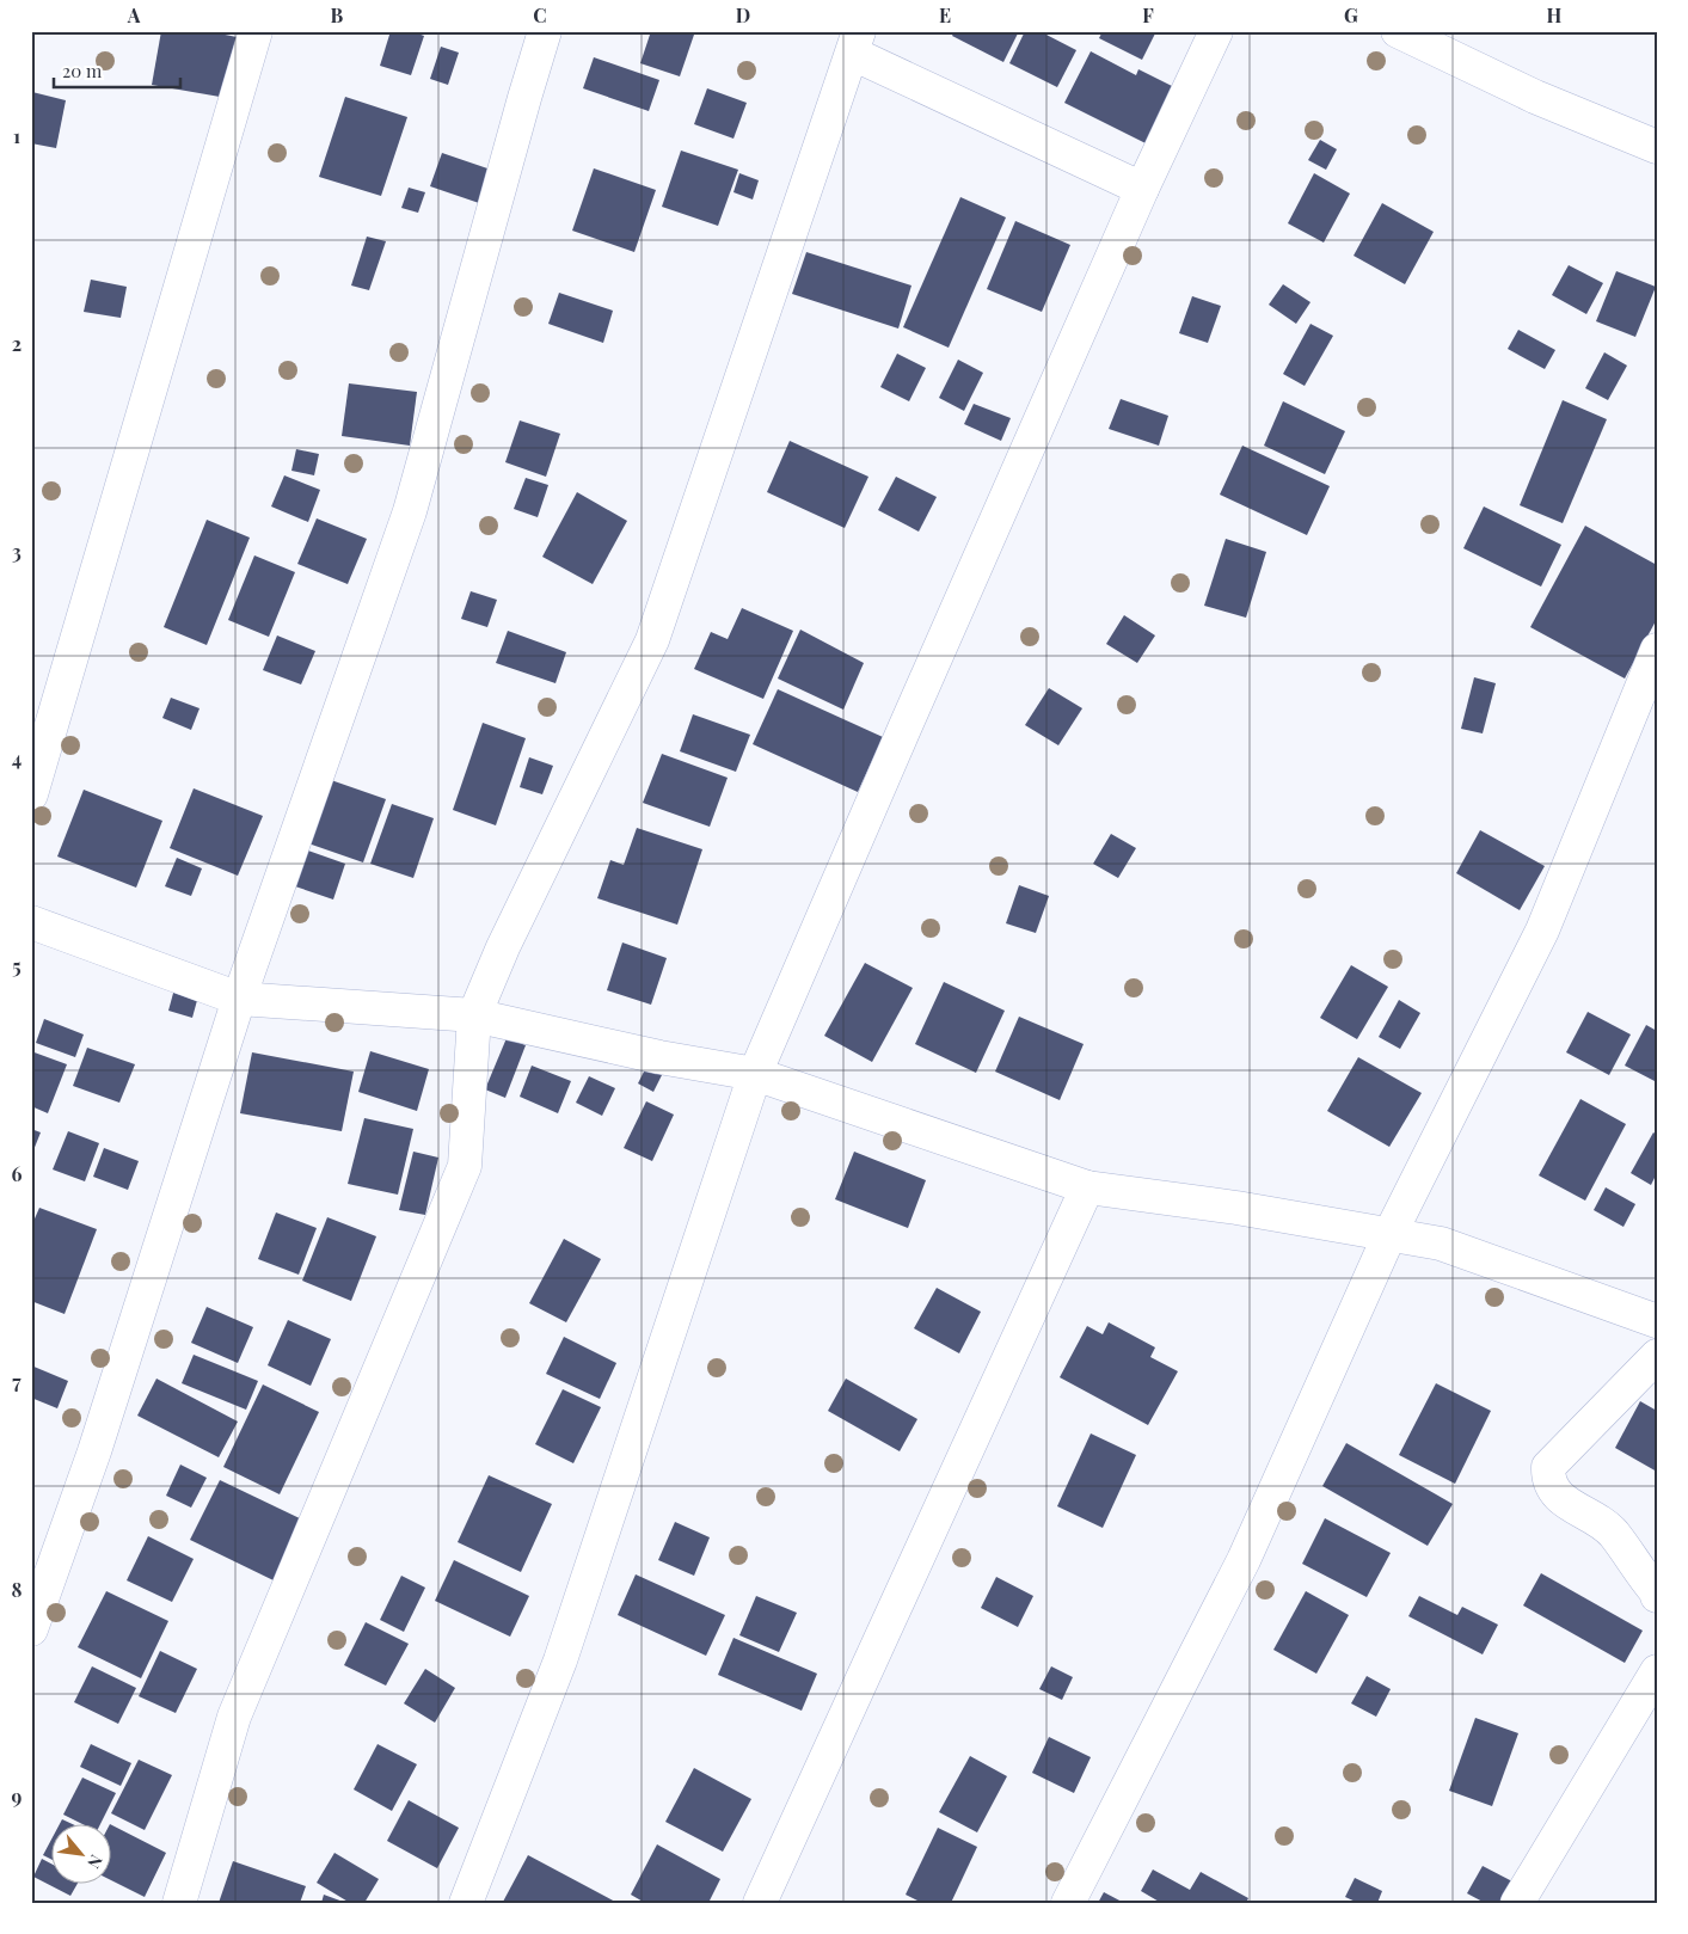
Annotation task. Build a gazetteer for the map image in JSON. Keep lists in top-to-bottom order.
{
  "scale_bar": "20 m",
  "north": "bottom right",
  "grid": {
    "columns": [
      "A",
      "B",
      "C",
      "D",
      "E",
      "F",
      "G",
      "H"
    ],
    "rows": [
      "1",
      "2",
      "3",
      "4",
      "5",
      "6",
      "7",
      "8",
      "9"
    ]
  }
}
